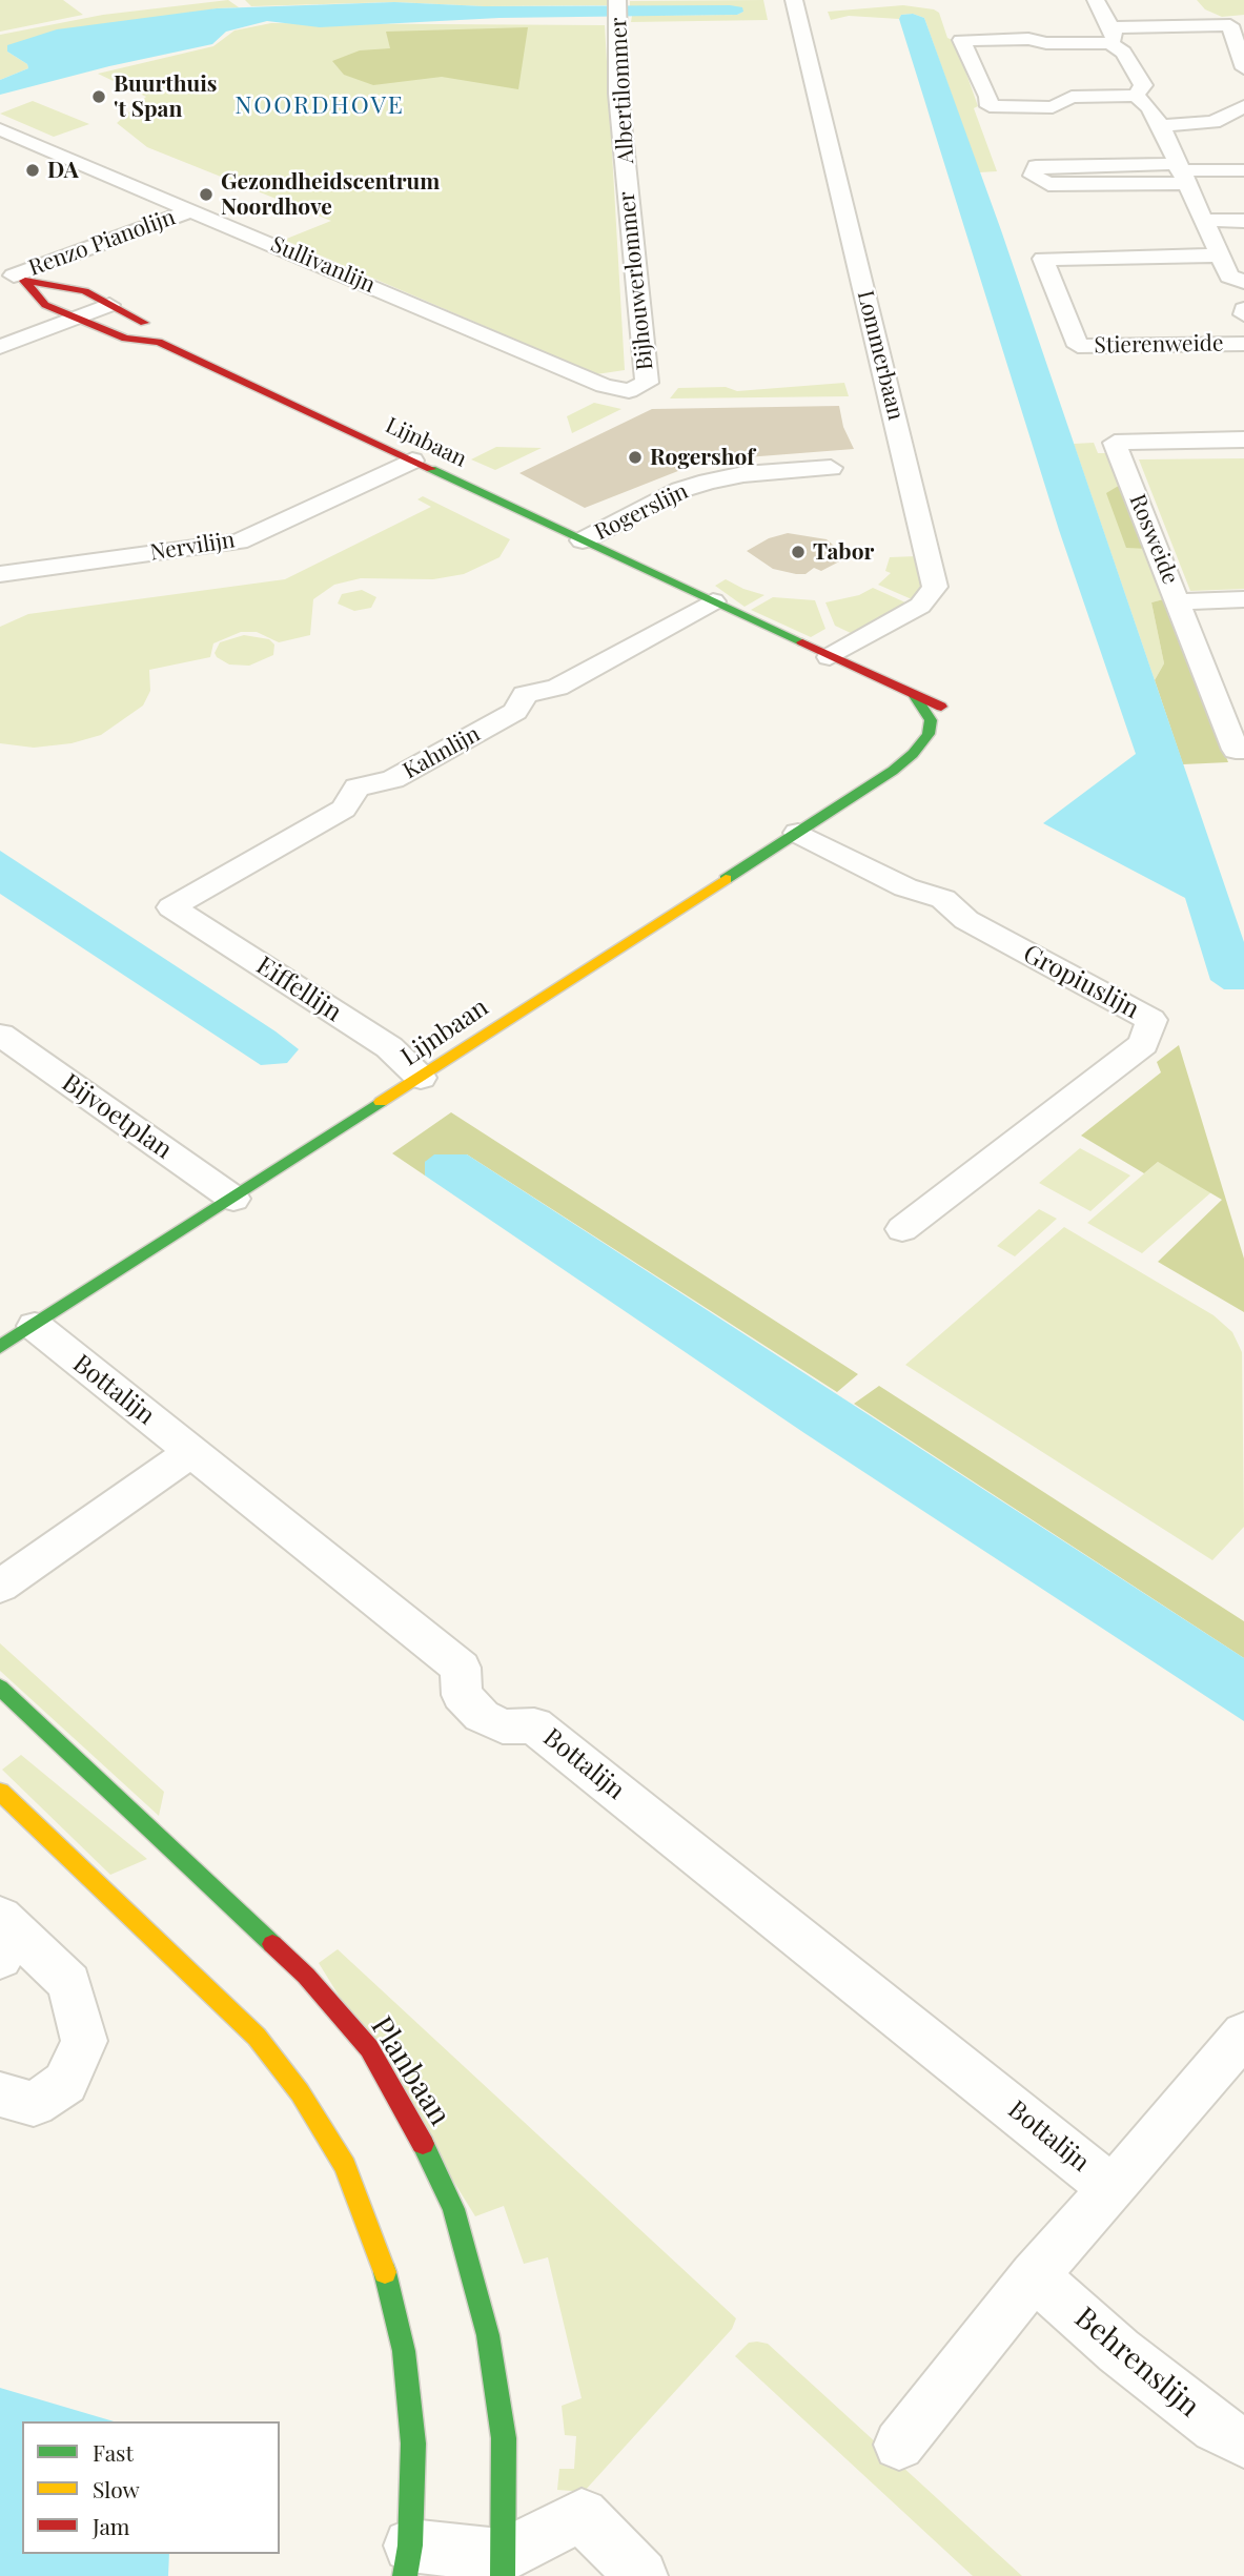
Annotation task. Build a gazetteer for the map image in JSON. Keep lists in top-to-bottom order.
{
  "streets": {
    "street": [
      "Albertilommer",
      "Renzo Pianolijn",
      "Sullivanlijn",
      "Bijhouwerlommer",
      "Stierenweide",
      "Lommerbaan",
      "Lijnbaan",
      "Rogerslijn",
      "Rosweide",
      "Nervilijn",
      "Kahnlijn",
      "Gropiuslijn",
      "Eiffellijn",
      "Bijvoetplan",
      "Bottalijn",
      "Planbaan",
      "Behrenslijn"
    ]
  },
  "crossings": [
    ["Albertilommer", "Bijhouwerlommer"],
    ["Renzo Pianolijn", "Sullivanlijn"],
    ["Renzo Pianolijn", "Lijnbaan"],
    ["Sullivanlijn", "Bijhouwerlommer"],
    ["Lommerbaan", "Lijnbaan"],
    ["Lijnbaan", "Rogerslijn"],
    ["Lijnbaan", "Nervilijn"],
    ["Lijnbaan", "Kahnlijn"],
    ["Lijnbaan", "Gropiuslijn"],
    ["Lijnbaan", "Eiffellijn"],
    ["Lijnbaan", "Bijvoetplan"],
    ["Lijnbaan", "Bottalijn"],
    ["Kahnlijn", "Eiffellijn"],
    ["Bottalijn", "Behrenslijn"]
  ],
  "districts": ["NOORDHOVE"],
  "places": [
    "Buurthuis 't Span",
    "DA",
    "Gezondheidscentrum Noordhove",
    "Rogershof",
    "Tabor"
  ],
  "legend": ["Fast", "Slow", "Jam"]
}
